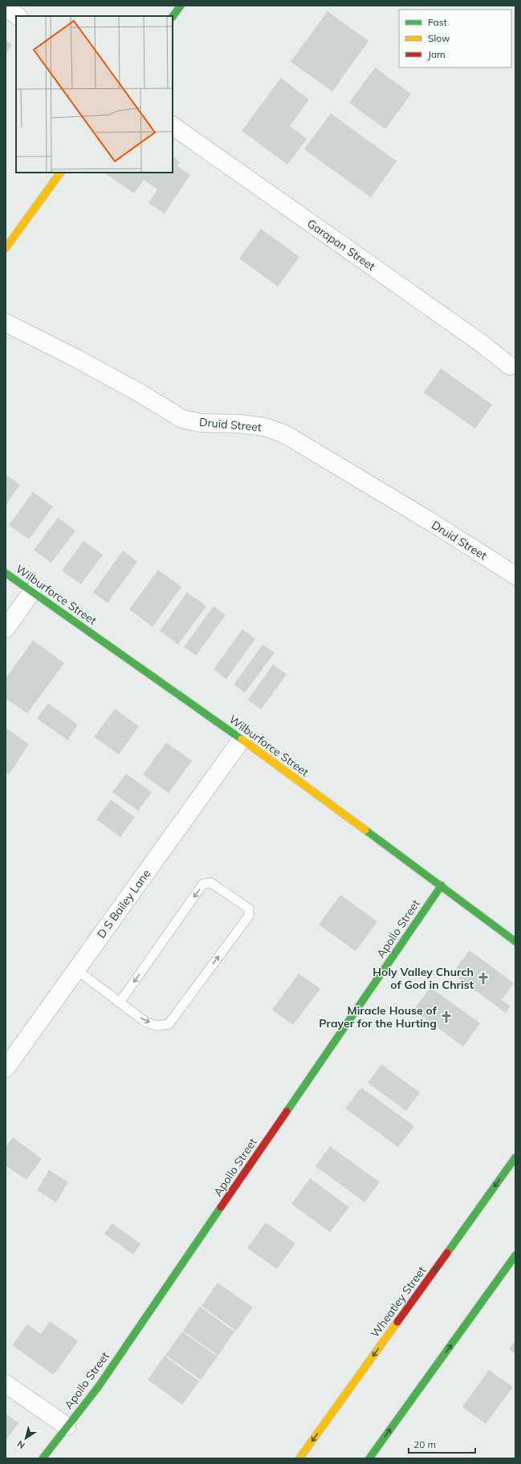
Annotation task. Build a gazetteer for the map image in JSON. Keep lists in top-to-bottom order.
{
  "streets": {
    "street": [
      "Garapan Street",
      "Druid Street",
      "Wilburforce Street",
      "D S Bailey Lane",
      "Apollo Street",
      "Wheatley Street"
    ]
  },
  "crossings": [
    ["Wilburforce Street", "D S Bailey Lane"],
    ["Wilburforce Street", "Apollo Street"]
  ],
  "places": {
    "church": ["Holy Valley Church of God in Christ", "Miracle House of Prayer for the Hurting"]
  },
  "legend": ["Fast", "Slow", "Jam"],
  "scale_bar": "20 m",
  "north": "bottom left"
}
